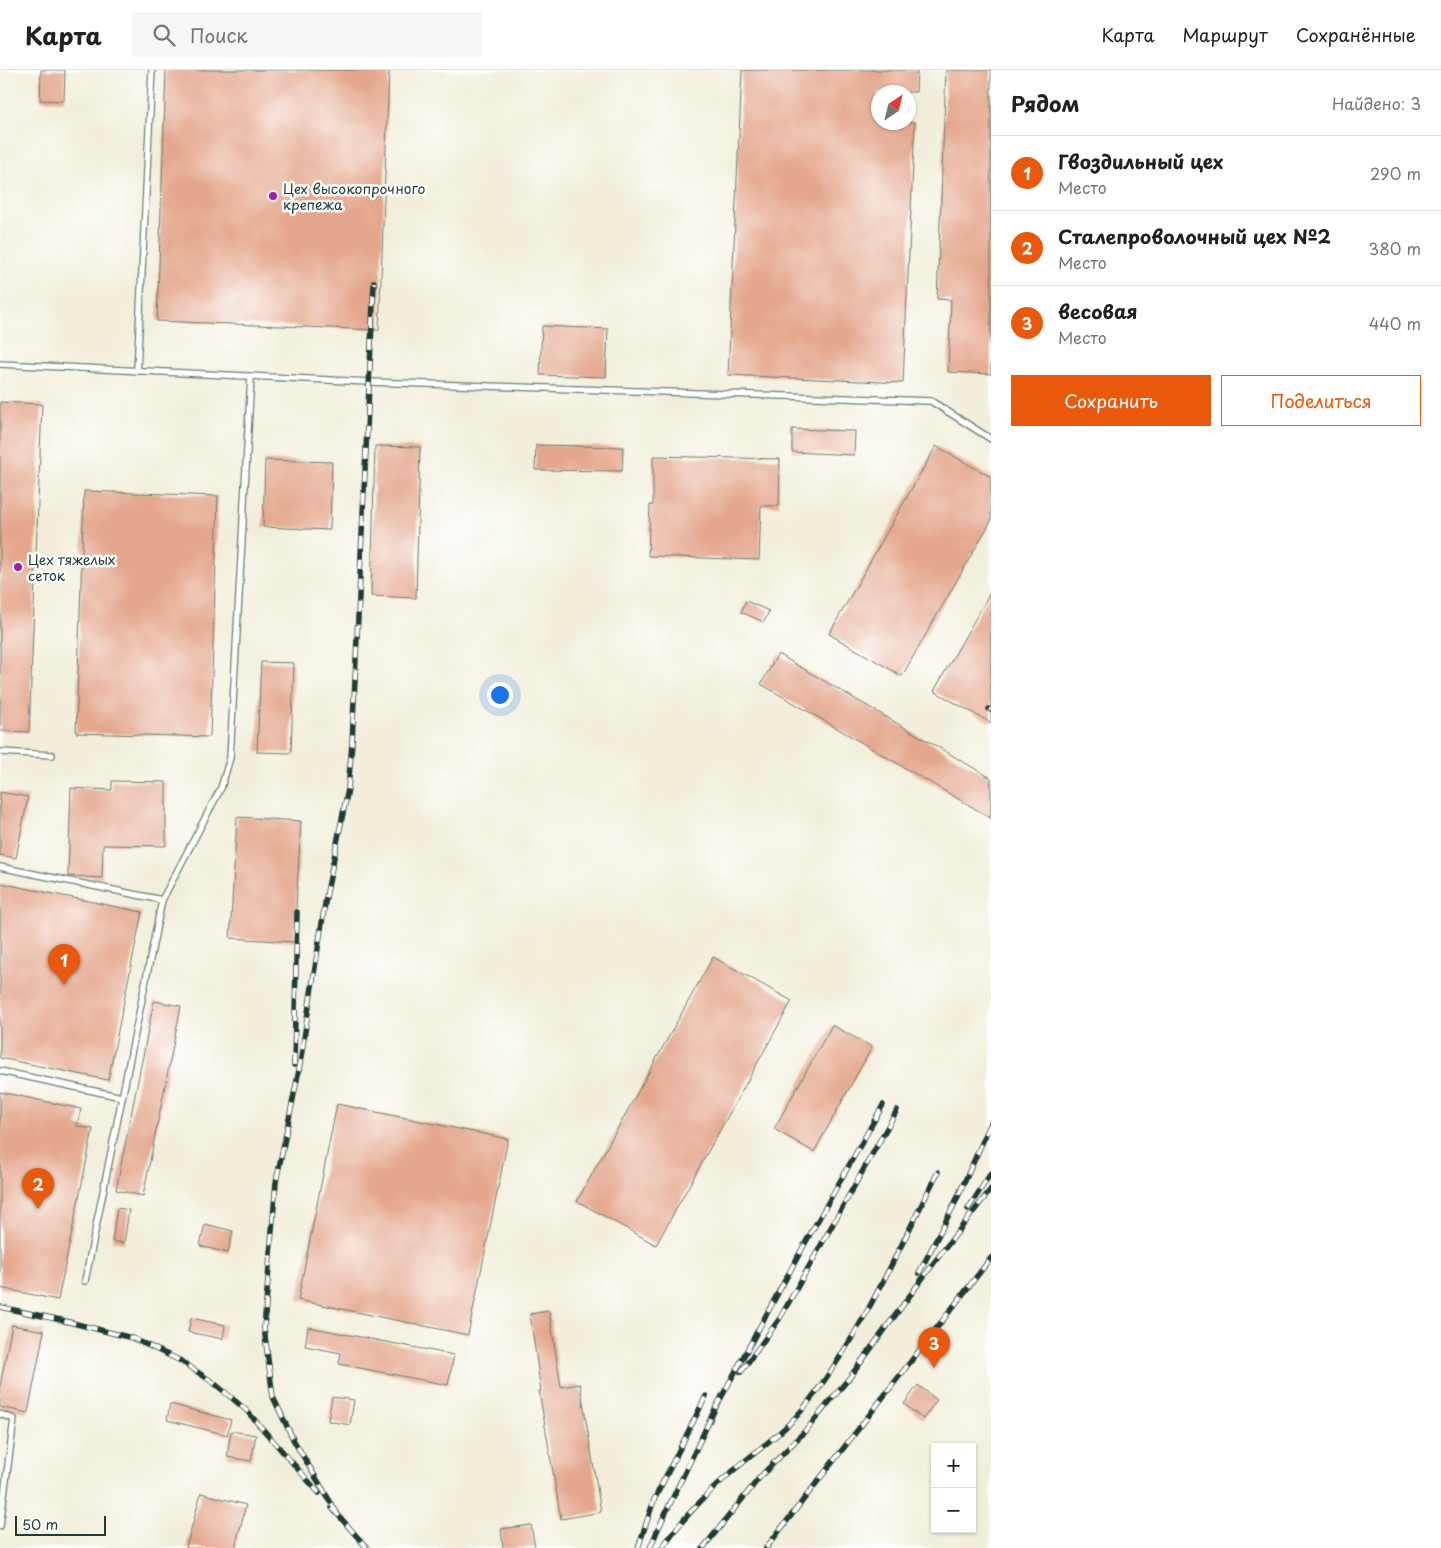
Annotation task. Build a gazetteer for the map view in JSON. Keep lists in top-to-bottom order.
{
  "places": ["Цех высокопрочного крепежа", "Цех тяжелых сеток"],
  "scale_bar": "50 m",
  "north": "top right",
  "page": {
    "header": "Карта",
    "search": "Поиск",
    "nav": ["Карта", "Маршрут", "Сохранённые"],
    "heading": ["Рядом", "Найдено: 3"],
    "list": [
      {
        "mark": "1",
        "name": "Гвоздильный цех",
        "note": "Место",
        "value": "290 m"
      },
      {
        "mark": "2",
        "name": "Сталепроволочный цех №2",
        "note": "Место",
        "value": "380 m"
      },
      {
        "mark": "3",
        "name": "весовая",
        "note": "Место",
        "value": "440 m"
      }
    ],
    "buttons": ["Сохранить", "Поделиться"],
    "pins": ["1", "2", "3"],
    "map_buttons": ["+", "−"],
    "scale": "50 m"
  }
}
